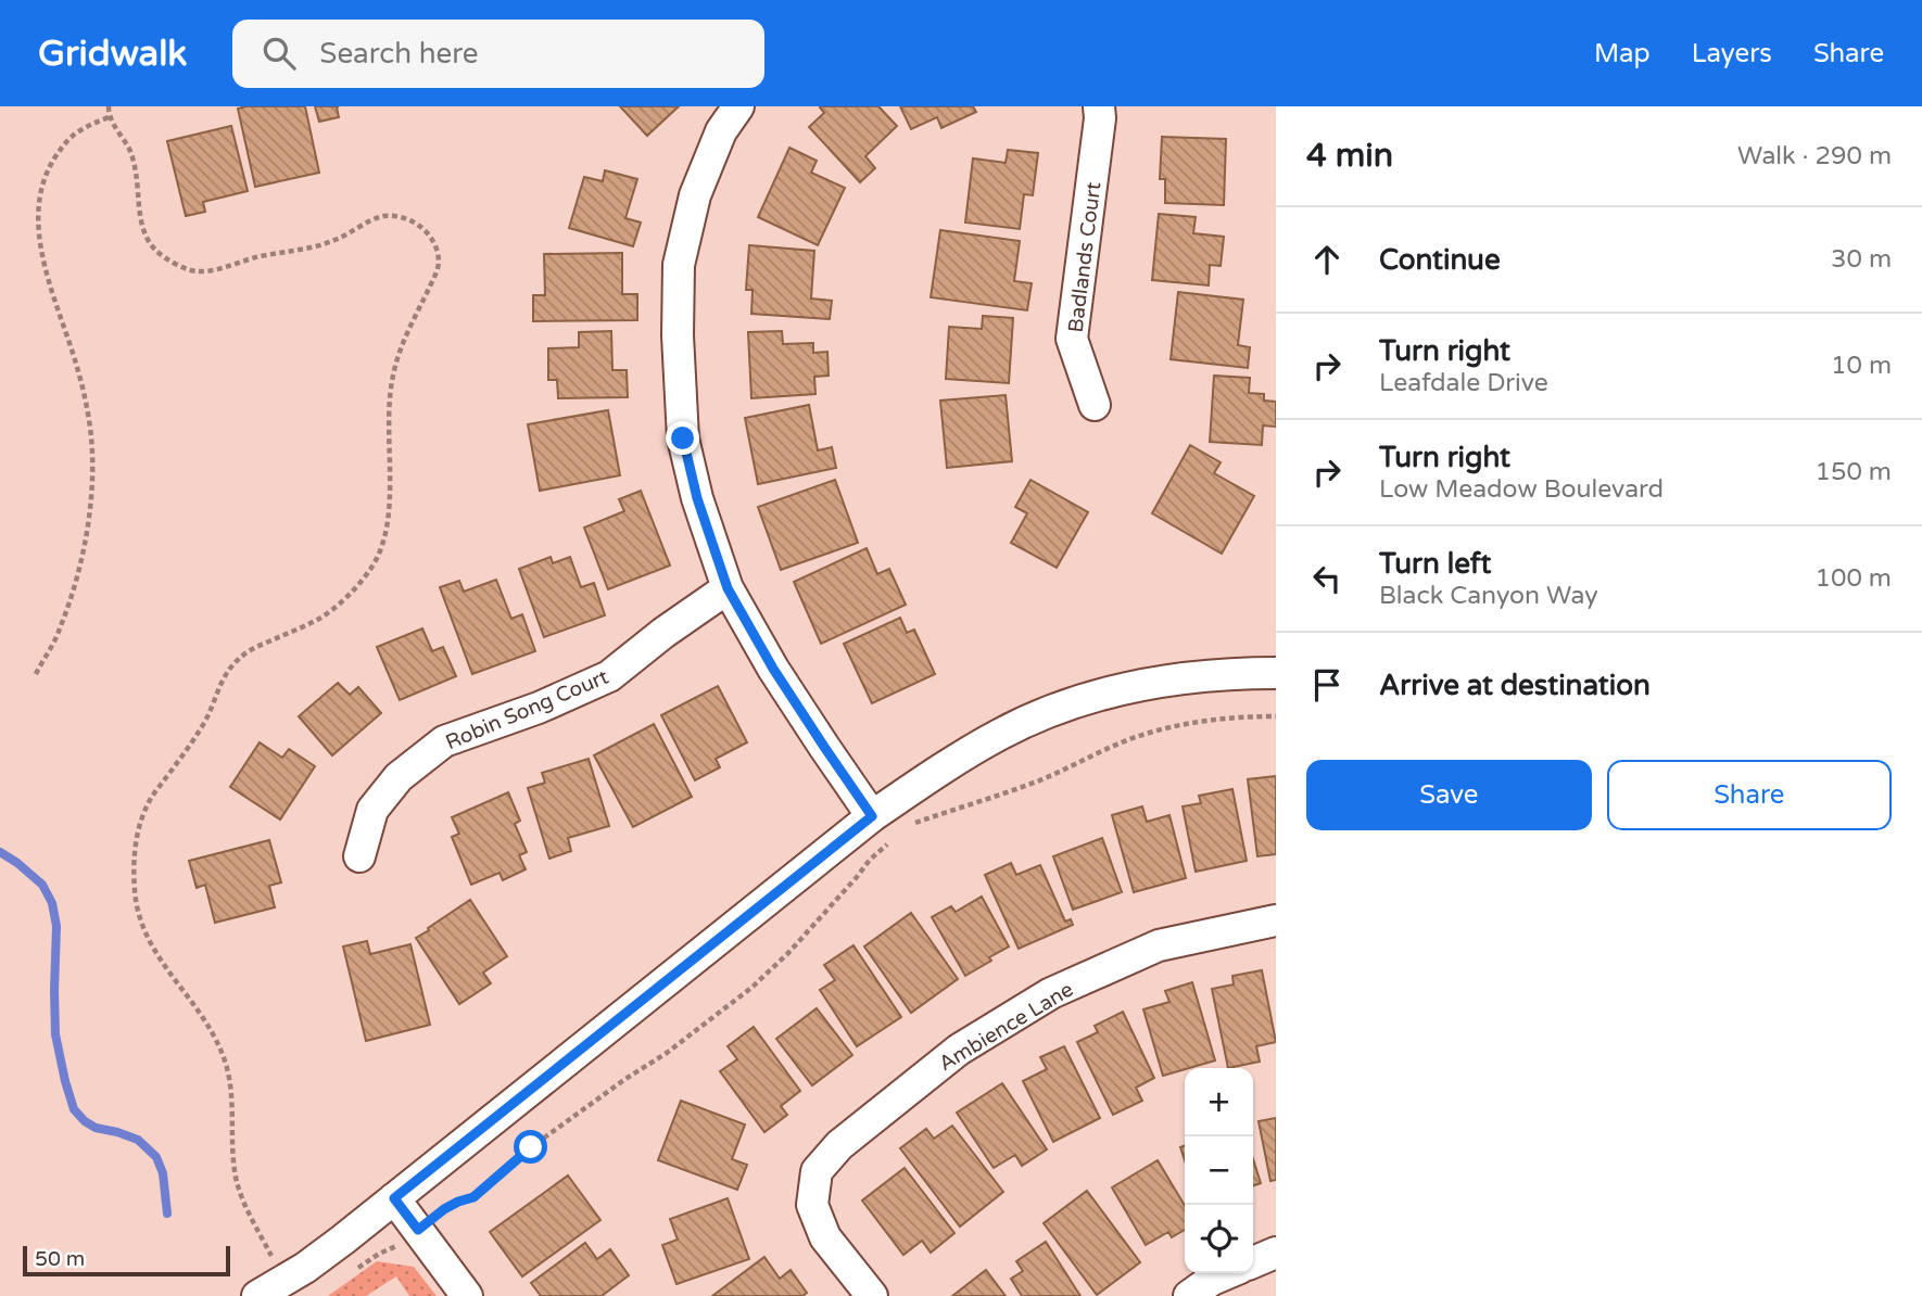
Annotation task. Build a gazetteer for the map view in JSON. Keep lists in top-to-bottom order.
{
  "streets": {
    "street": ["Badlands Court", "Robin Song Court", "Ambience Lane"]
  },
  "scale_bar": "50 m",
  "page": {
    "header": "Gridwalk",
    "search": "Search here",
    "nav": ["Map", "Layers", "Share"],
    "heading": ["4 min", "Walk · 290 m"],
    "list": [
      ["Continue", "30 m"],
      ["Turn right", "Leafdale Drive", "10 m"],
      ["Turn right", "Low Meadow Boulevard", "150 m"],
      ["Turn left", "Black Canyon Way", "100 m"],
      "Arrive at destination"
    ],
    "buttons": ["Save", "Share"],
    "map_buttons": ["+", "−"],
    "scale": "50 m"
  }
}
